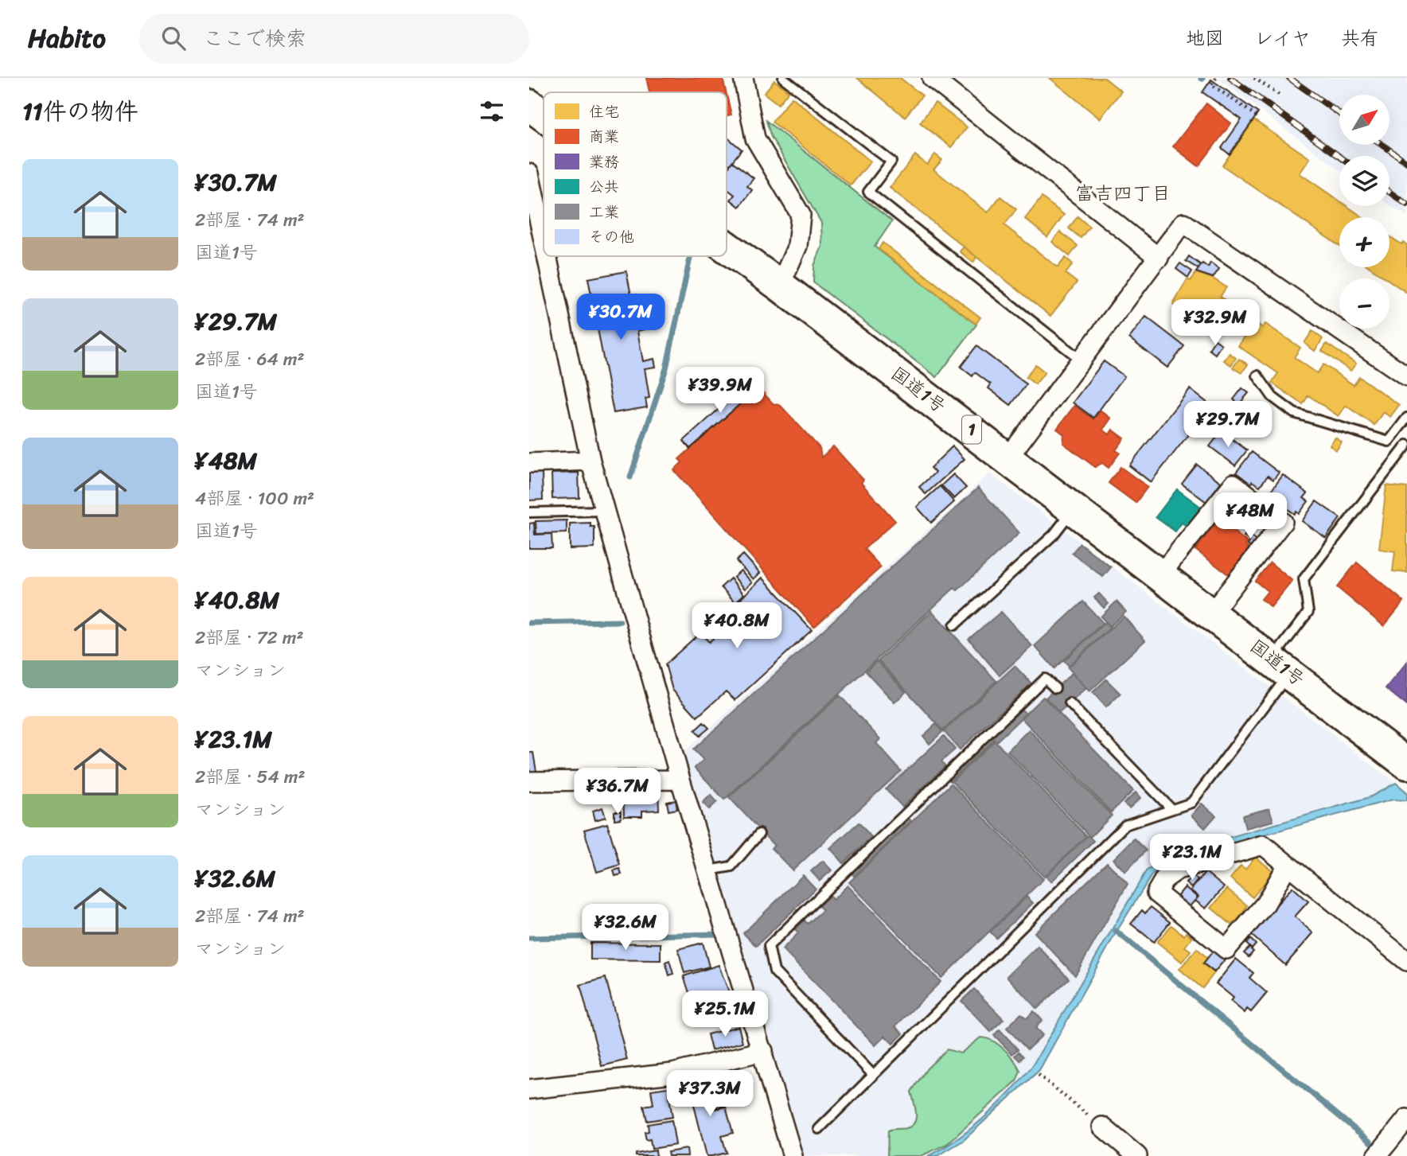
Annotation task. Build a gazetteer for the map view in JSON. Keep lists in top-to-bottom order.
{
  "streets": {
    "highway": ["国道1号", "1"]
  },
  "districts": ["富吉四丁目"],
  "legend": [
    "住宅",
    "商業",
    "業務",
    "公共",
    "工業",
    "その他"
  ],
  "north": "top right",
  "page": {
    "header": "Habito",
    "search": "ここで検索",
    "nav": ["地図", "レイヤ", "共有"],
    "heading": "11件の物件",
    "map_buttons": ["+", "−"],
    "list": [
      {
        "name": "¥30.7M",
        "note": "2部屋 · 74 m² · 国道1号"
      },
      {
        "name": "¥29.7M",
        "note": "2部屋 · 64 m² · 国道1号"
      },
      {
        "name": "¥48M",
        "note": "4部屋 · 100 m² · 国道1号"
      },
      {
        "name": "¥40.8M",
        "note": "2部屋 · 72 m² · マンション"
      },
      {
        "name": "¥23.1M",
        "note": "2部屋 · 54 m² · マンション"
      },
      {
        "name": "¥32.6M",
        "note": "2部屋 · 74 m² · マンション"
      }
    ],
    "price": [
      "¥30.7M",
      "¥32.9M",
      "¥39.9M",
      "¥29.7M",
      "¥48M",
      "¥40.8M",
      "¥36.7M",
      "¥23.1M",
      "¥32.6M",
      "¥25.1M",
      "¥37.3M"
    ]
  }
}
